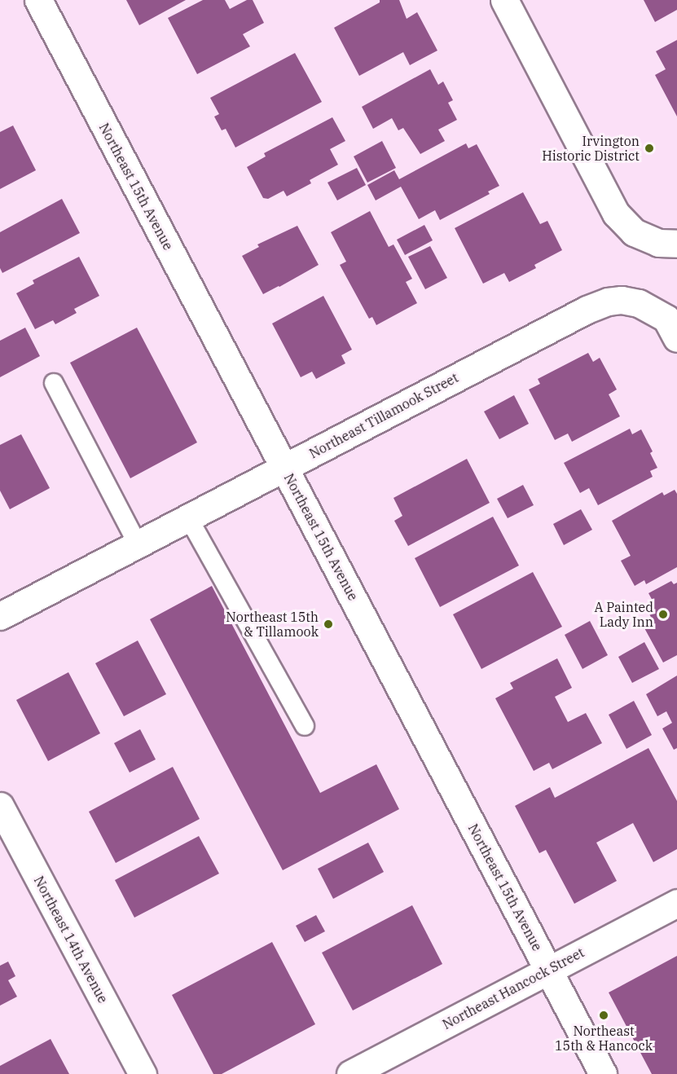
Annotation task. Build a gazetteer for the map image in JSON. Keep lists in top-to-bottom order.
{
  "streets": {
    "street": [
      "Northeast 15th Avenue",
      "Northeast Tillamook Street",
      "Northeast 14th Avenue",
      "Northeast Hancock Street"
    ]
  },
  "crossings": [
    ["Northeast 15th Avenue", "Northeast Tillamook Street"],
    ["Northeast 15th Avenue", "Northeast Hancock Street"]
  ],
  "places": [
    "Irvington Historic District",
    "A Painted Lady Inn",
    "Northeast 15th & Tillamook",
    "Northeast 15th & Hancock"
  ]
}
